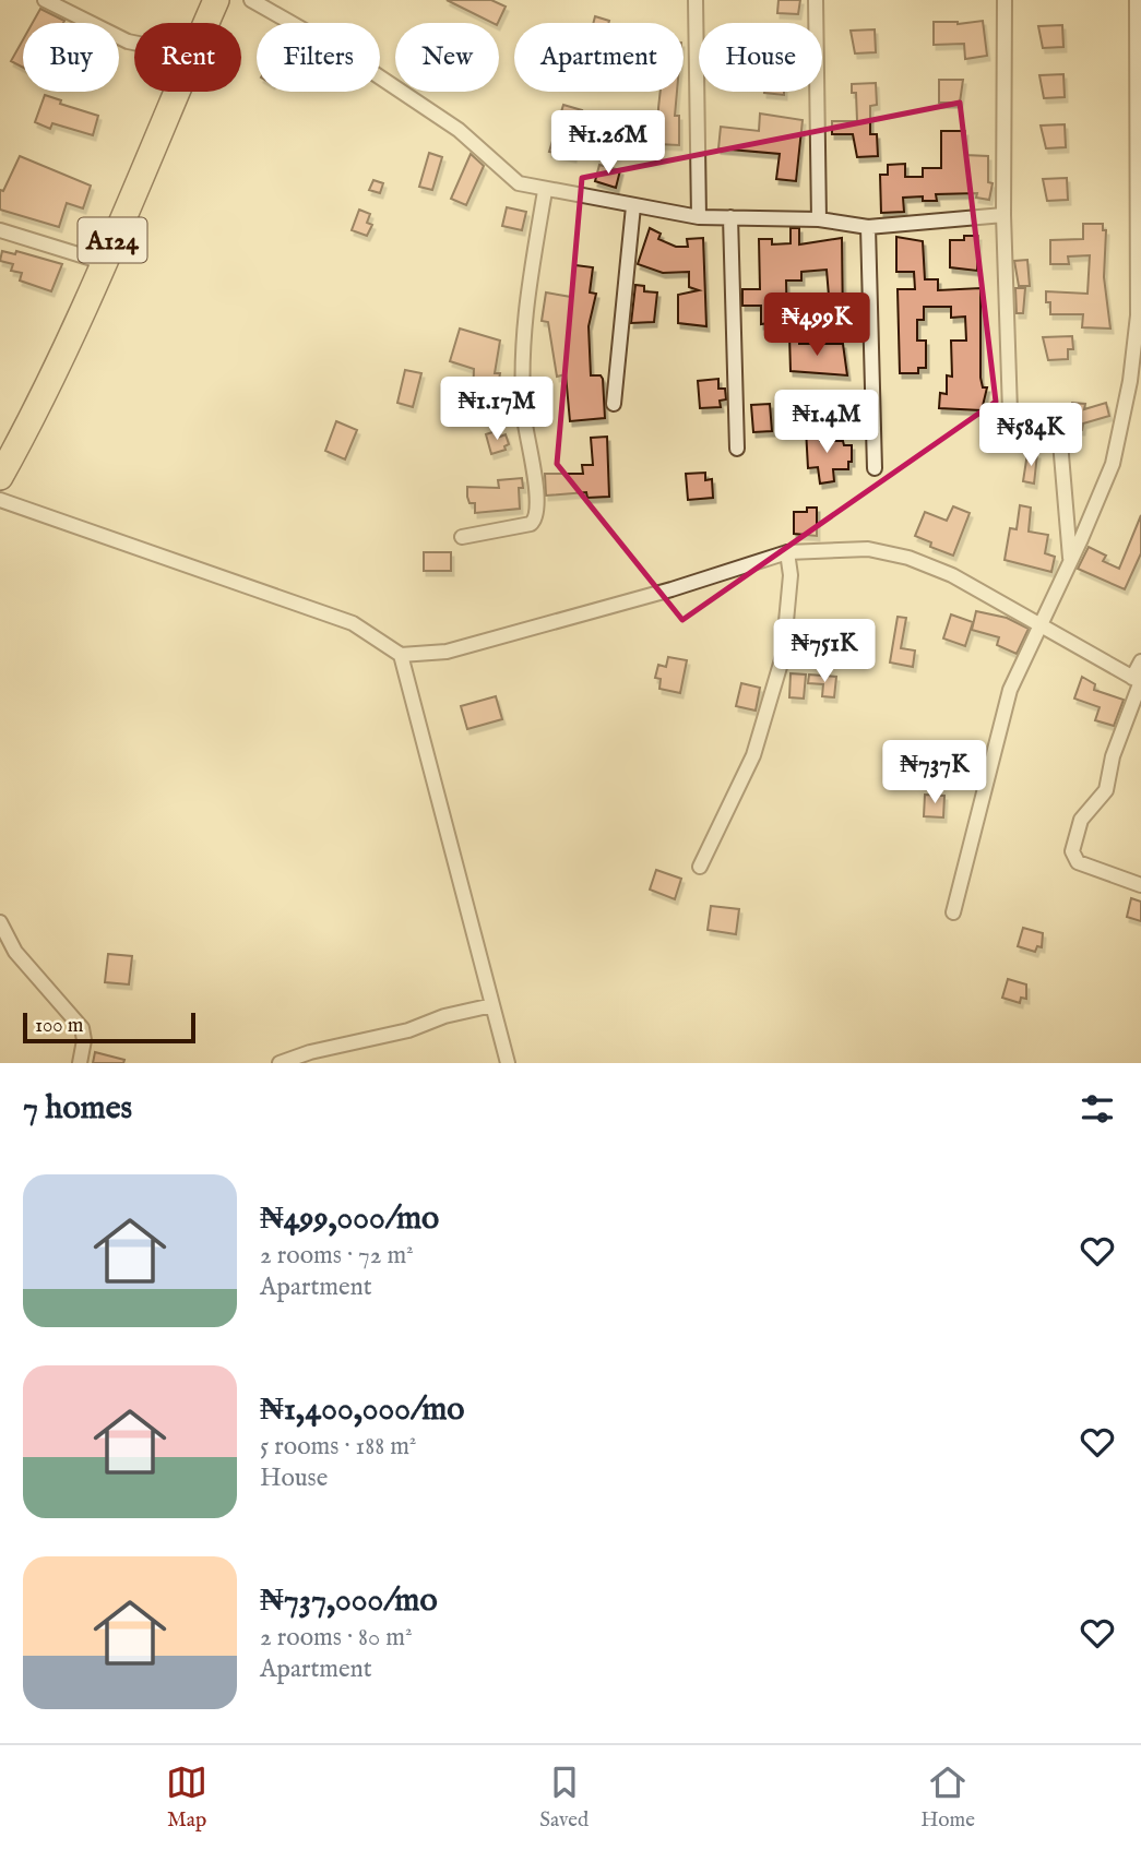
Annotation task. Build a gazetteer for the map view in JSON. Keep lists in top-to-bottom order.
{
  "streets": {
    "highway": ["A124"]
  },
  "scale_bar": "100 m",
  "page": {
    "chip": [
      "Buy",
      "Rent",
      "Filters",
      "New",
      "Apartment",
      "House"
    ],
    "price": [
      "₦1.26M",
      "₦499K",
      "₦1.17M",
      "₦1.4M",
      "₦584K",
      "₦751K",
      "₦737K"
    ],
    "scale": "100 m",
    "heading": "7 homes",
    "list": [
      {
        "name": "₦499,000/mo",
        "note": "2 rooms · 72 m² · Apartment"
      },
      {
        "name": "₦1,400,000/mo",
        "note": "5 rooms · 188 m² · House"
      },
      {
        "name": "₦737,000/mo",
        "note": "2 rooms · 80 m² · Apartment"
      }
    ],
    "tabs": ["Map", "Saved", "Home"]
  }
}
